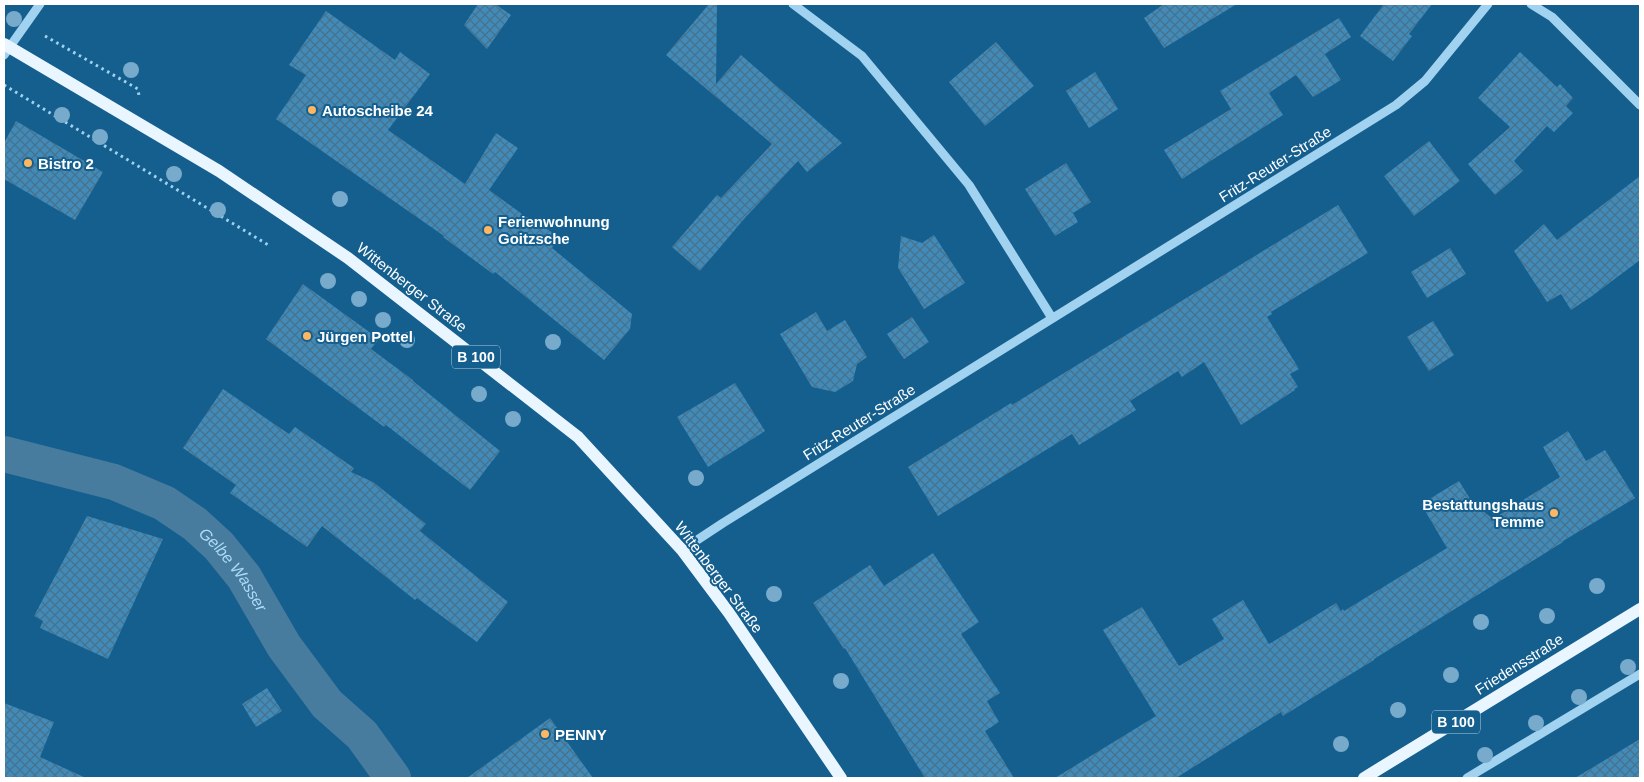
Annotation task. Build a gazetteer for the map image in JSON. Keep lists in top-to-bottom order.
{
  "streets": {
    "main road": ["Wittenberger Straße", "B 100", "Friedensstraße"],
    "street": ["Fritz-Reuter-Straße"]
  },
  "crossings": [
    ["Fritz-Reuter-Straße", "Wittenberger Straße"]
  ],
  "water": ["Gelbe Wasser"],
  "places": [
    "Autoscheibe 24",
    "Bistro 2",
    "Ferienwohnung Goitzsche",
    "Jürgen Pottel",
    "Bestattungshaus Temme",
    "PENNY"
  ]
}
